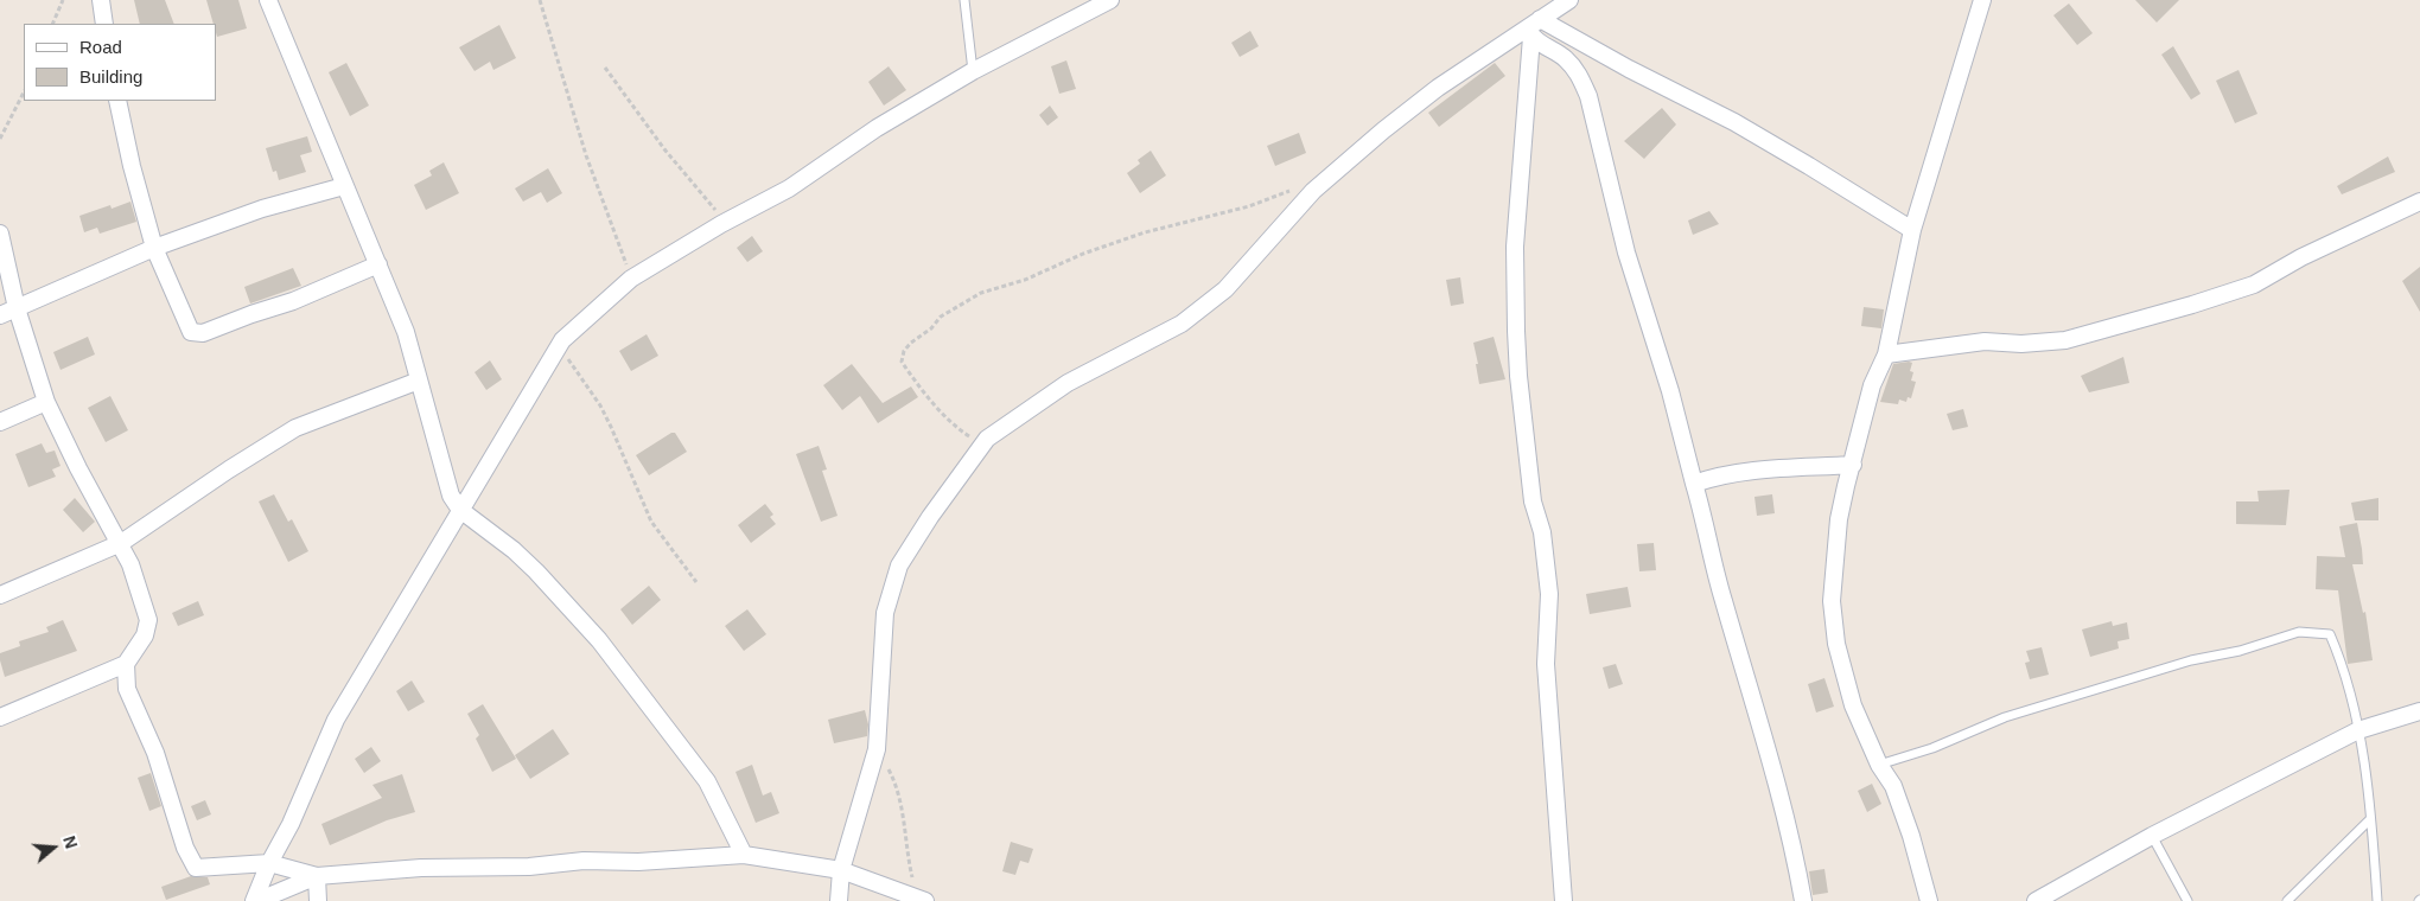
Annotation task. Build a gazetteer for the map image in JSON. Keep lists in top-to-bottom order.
{
  "legend": ["Road", "Building"],
  "north": "right"
}
